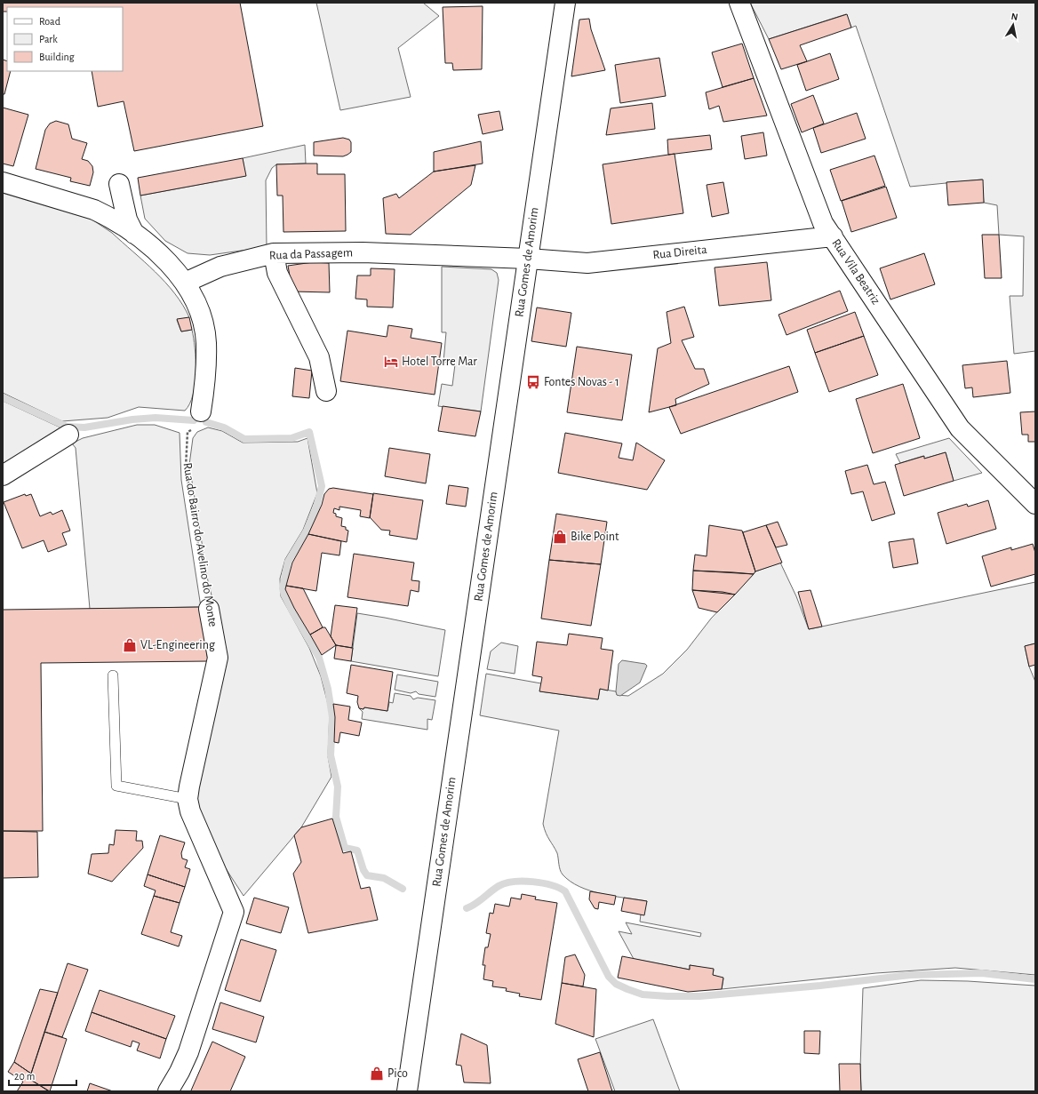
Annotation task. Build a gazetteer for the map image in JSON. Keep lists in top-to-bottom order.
{
  "streets": {
    "street": [
      "Rua Direita",
      "Rua da Passagem",
      "Rua Gomes de Amorim",
      "Rua Vila Beatriz",
      "Rua do Bairro do Avelino do Monte"
    ]
  },
  "crossings": [
    ["Rua Direita", "Rua da Passagem"],
    ["Rua Direita", "Rua Gomes de Amorim"],
    ["Rua Direita", "Rua Vila Beatriz"],
    ["Rua da Passagem", "Rua Gomes de Amorim"]
  ],
  "places": {
    "hotel": ["Hotel Torre Mar"],
    "bus stop": ["Fontes Novas - 1"],
    "shop": ["Bike Point", "VL-Engineering", "Pico"]
  },
  "legend": ["Road", "Park", "Building"],
  "scale_bar": "20 m",
  "north": "top"
}
